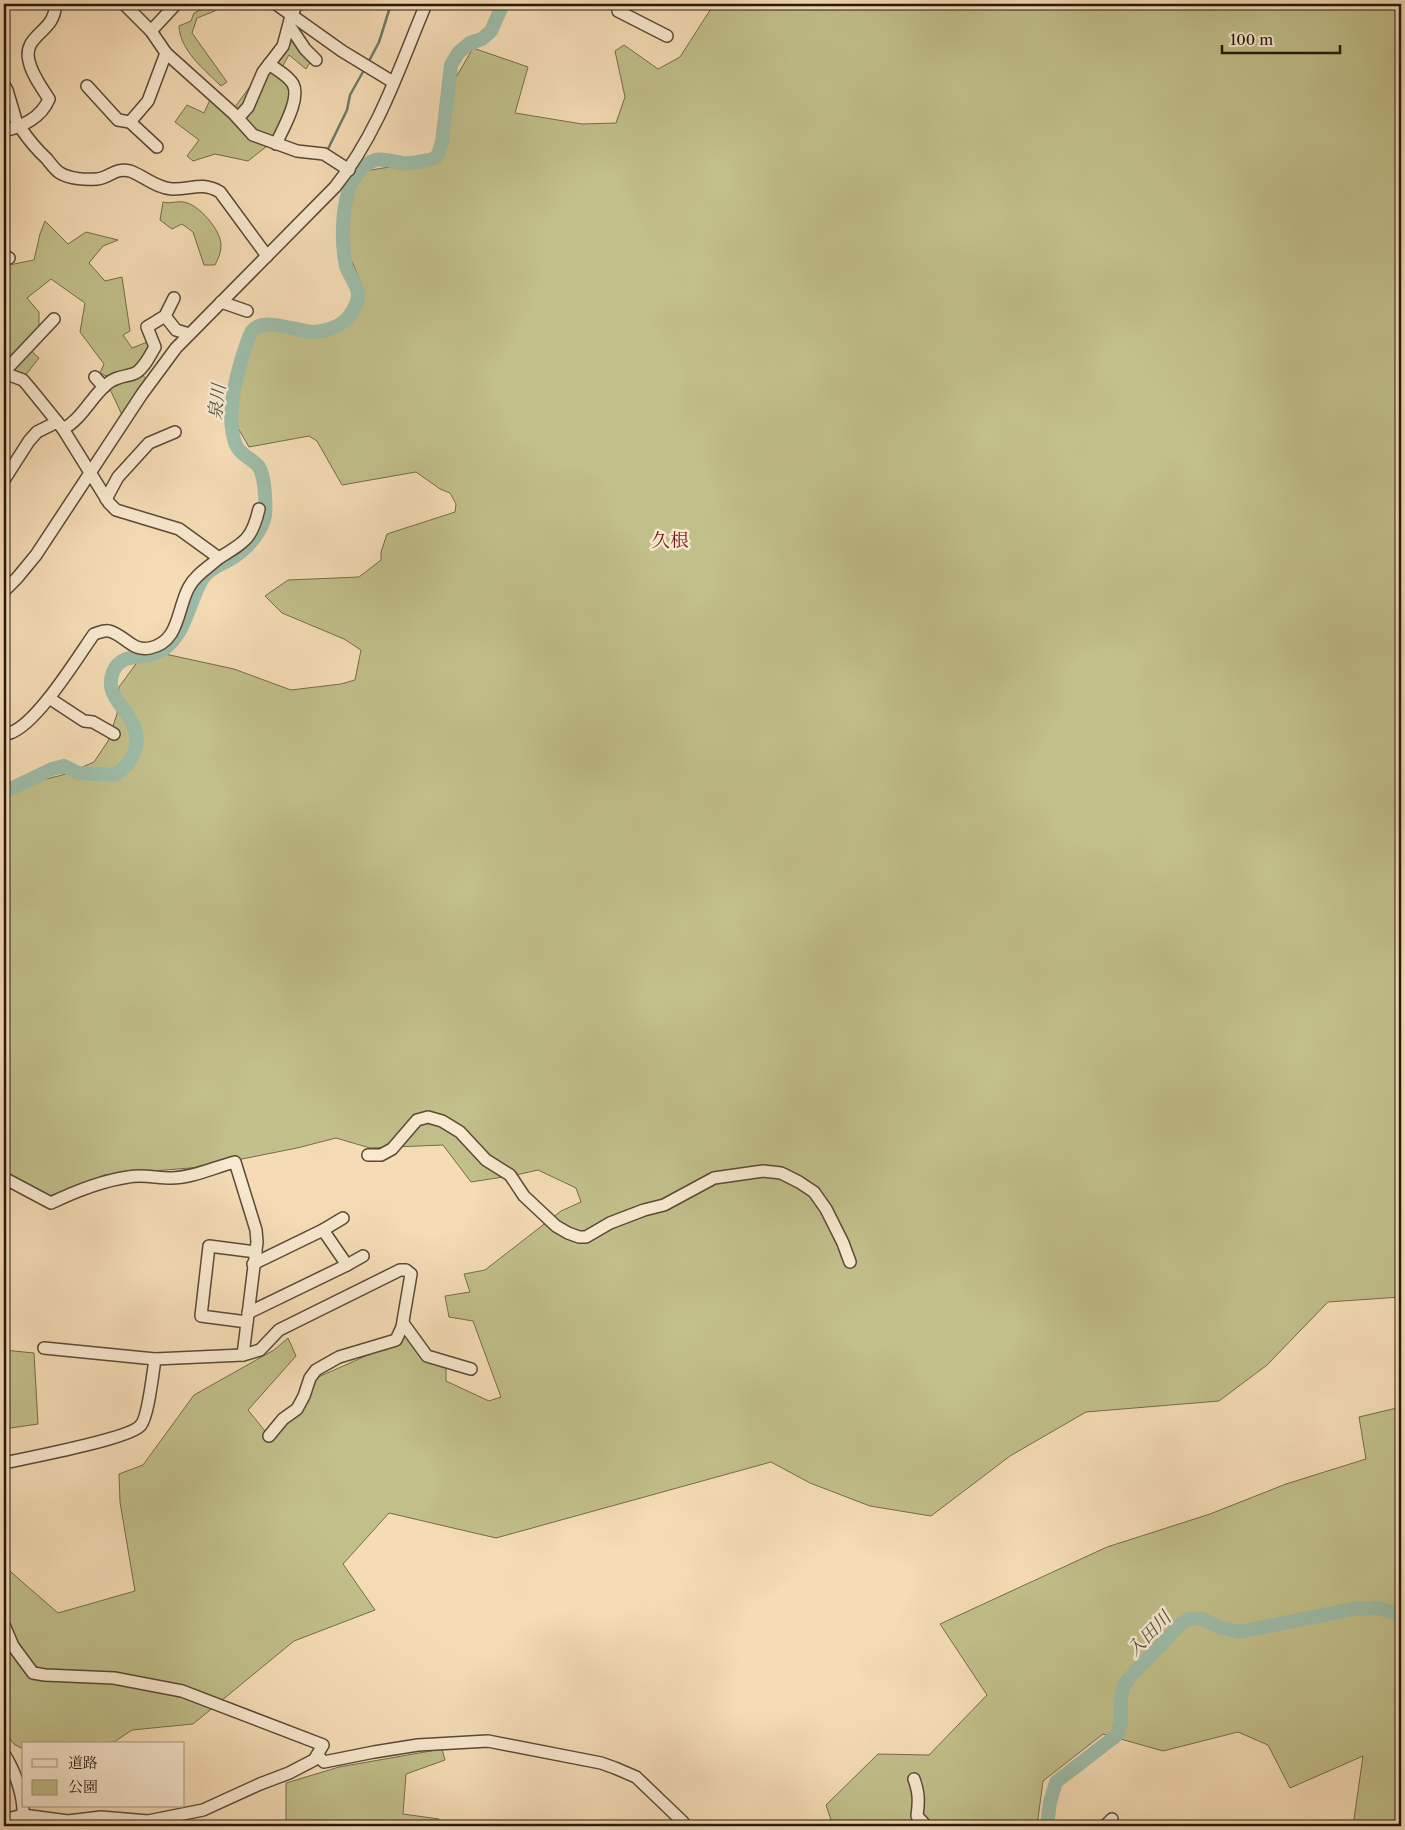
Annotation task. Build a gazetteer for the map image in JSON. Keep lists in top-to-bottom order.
{
  "districts": ["久根"],
  "water": ["泉川", "入田川"],
  "legend": ["道路", "公園"],
  "scale_bar": "100 m"
}
